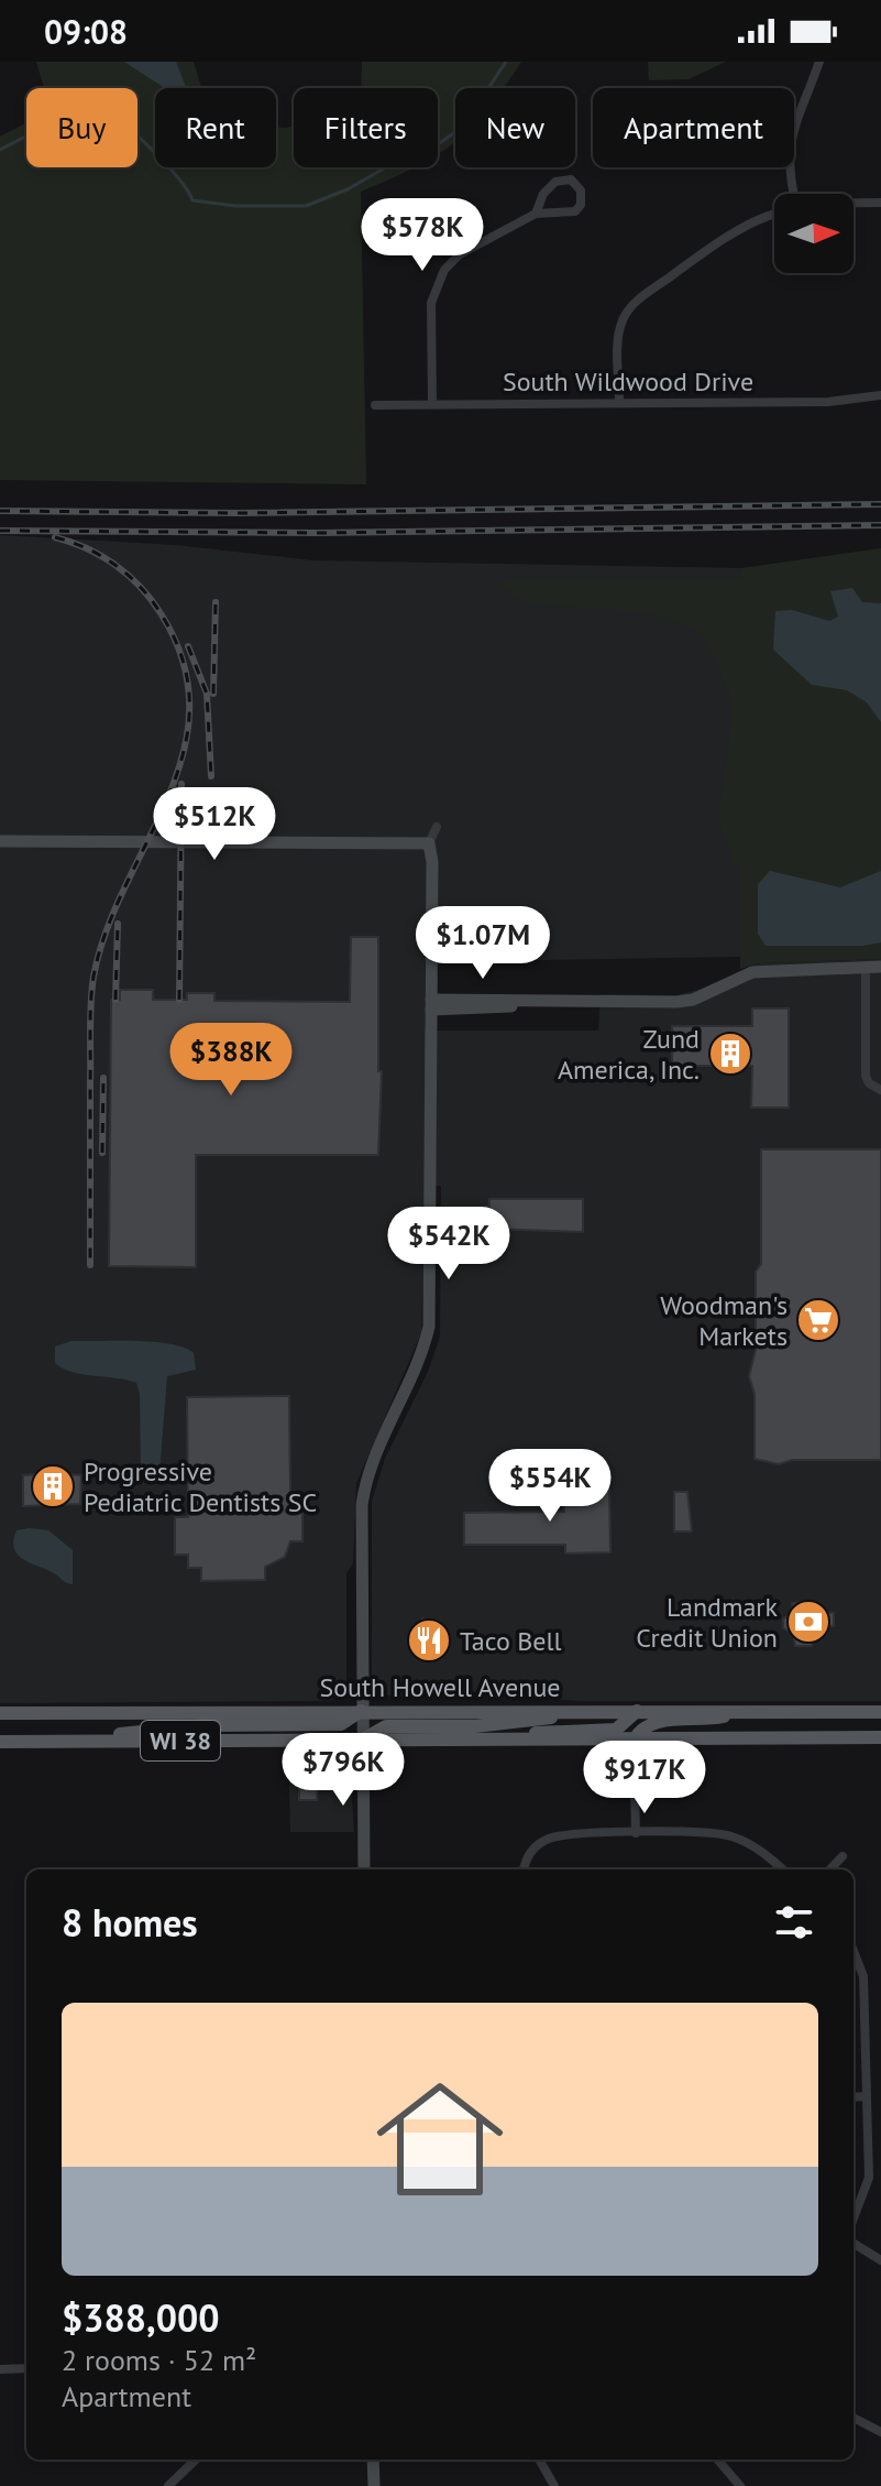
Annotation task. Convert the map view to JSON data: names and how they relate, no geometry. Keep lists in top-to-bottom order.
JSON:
{
  "streets": {
    "main road": ["South Howell Avenue", "WI 38"],
    "street": ["South Wildwood Drive"]
  },
  "places": {
    "building": ["Zund America, Inc.", "Progressive Pediatric Dentists SC"],
    "supermarket": ["Woodman's Markets"],
    "bank": ["Landmark Credit Union"],
    "restaurant": ["Taco Bell"]
  },
  "north": "right",
  "page": {
    "status": "09:08",
    "chip": [
      "Buy",
      "Rent",
      "Filters",
      "New",
      "Apartment"
    ],
    "price": [
      "$578K",
      "$512K",
      "$1.07M",
      "$388K",
      "$542K",
      "$554K",
      "$796K",
      "$917K"
    ],
    "heading": "8 homes",
    "list": [
      {
        "name": "$388,000",
        "note": "2 rooms · 52 m² · Apartment"
      }
    ]
  }
}
